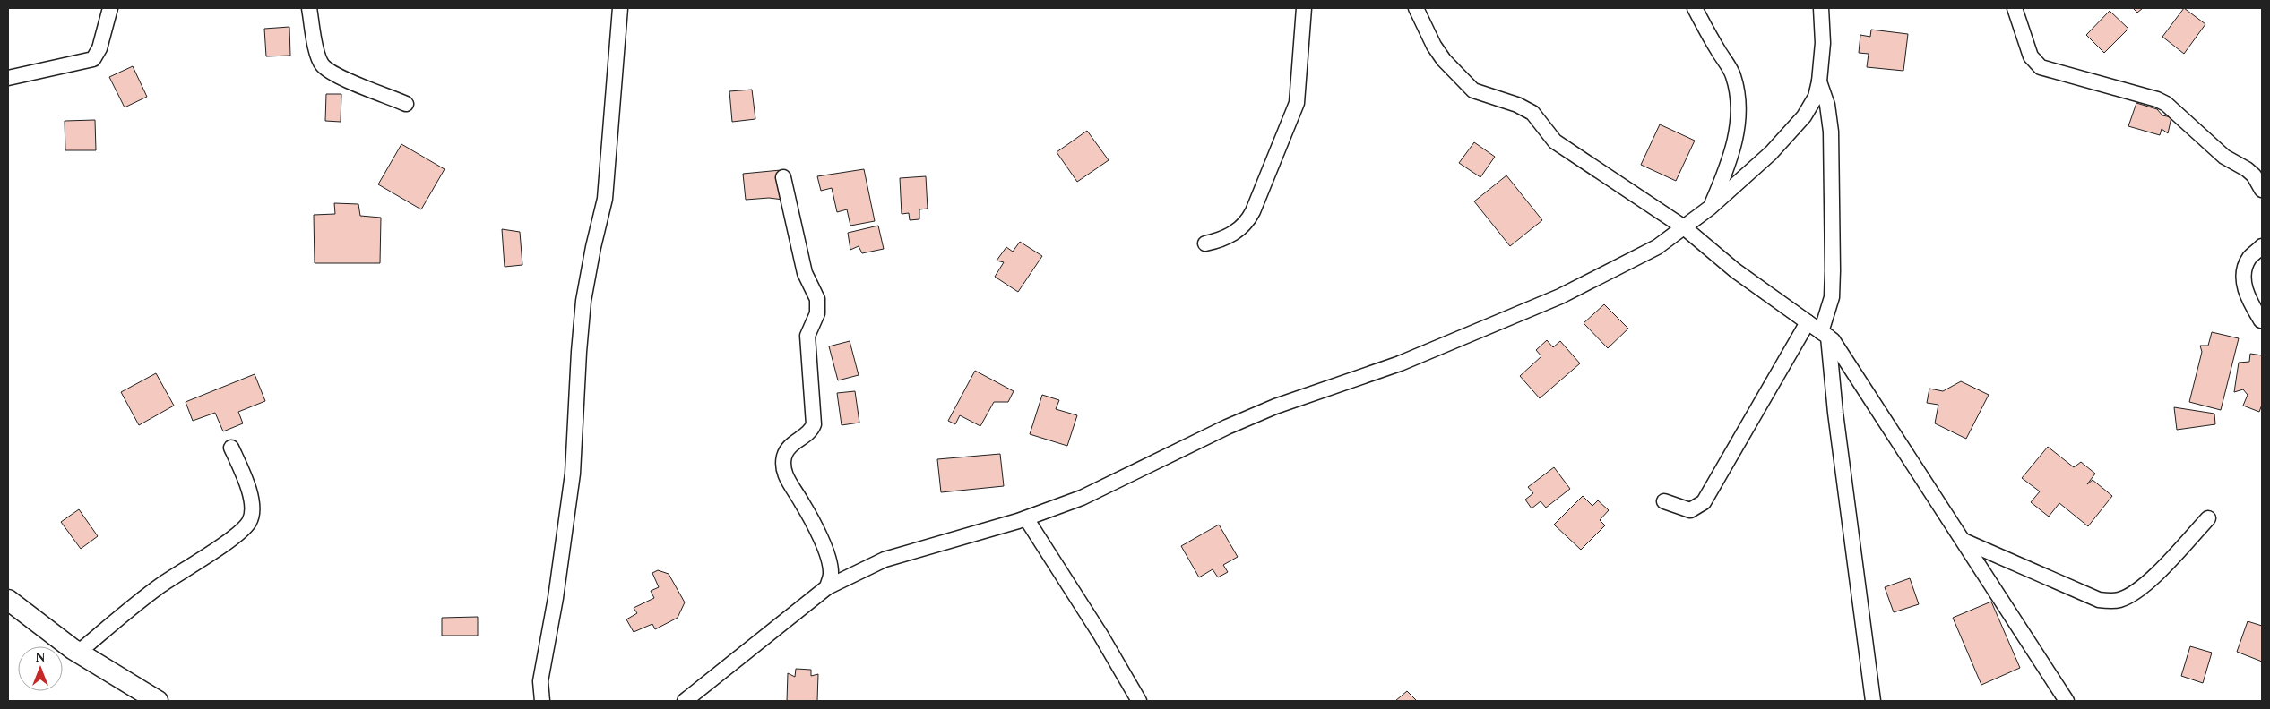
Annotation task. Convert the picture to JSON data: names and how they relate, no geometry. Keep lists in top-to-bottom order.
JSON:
{
  "north": "top"
}
